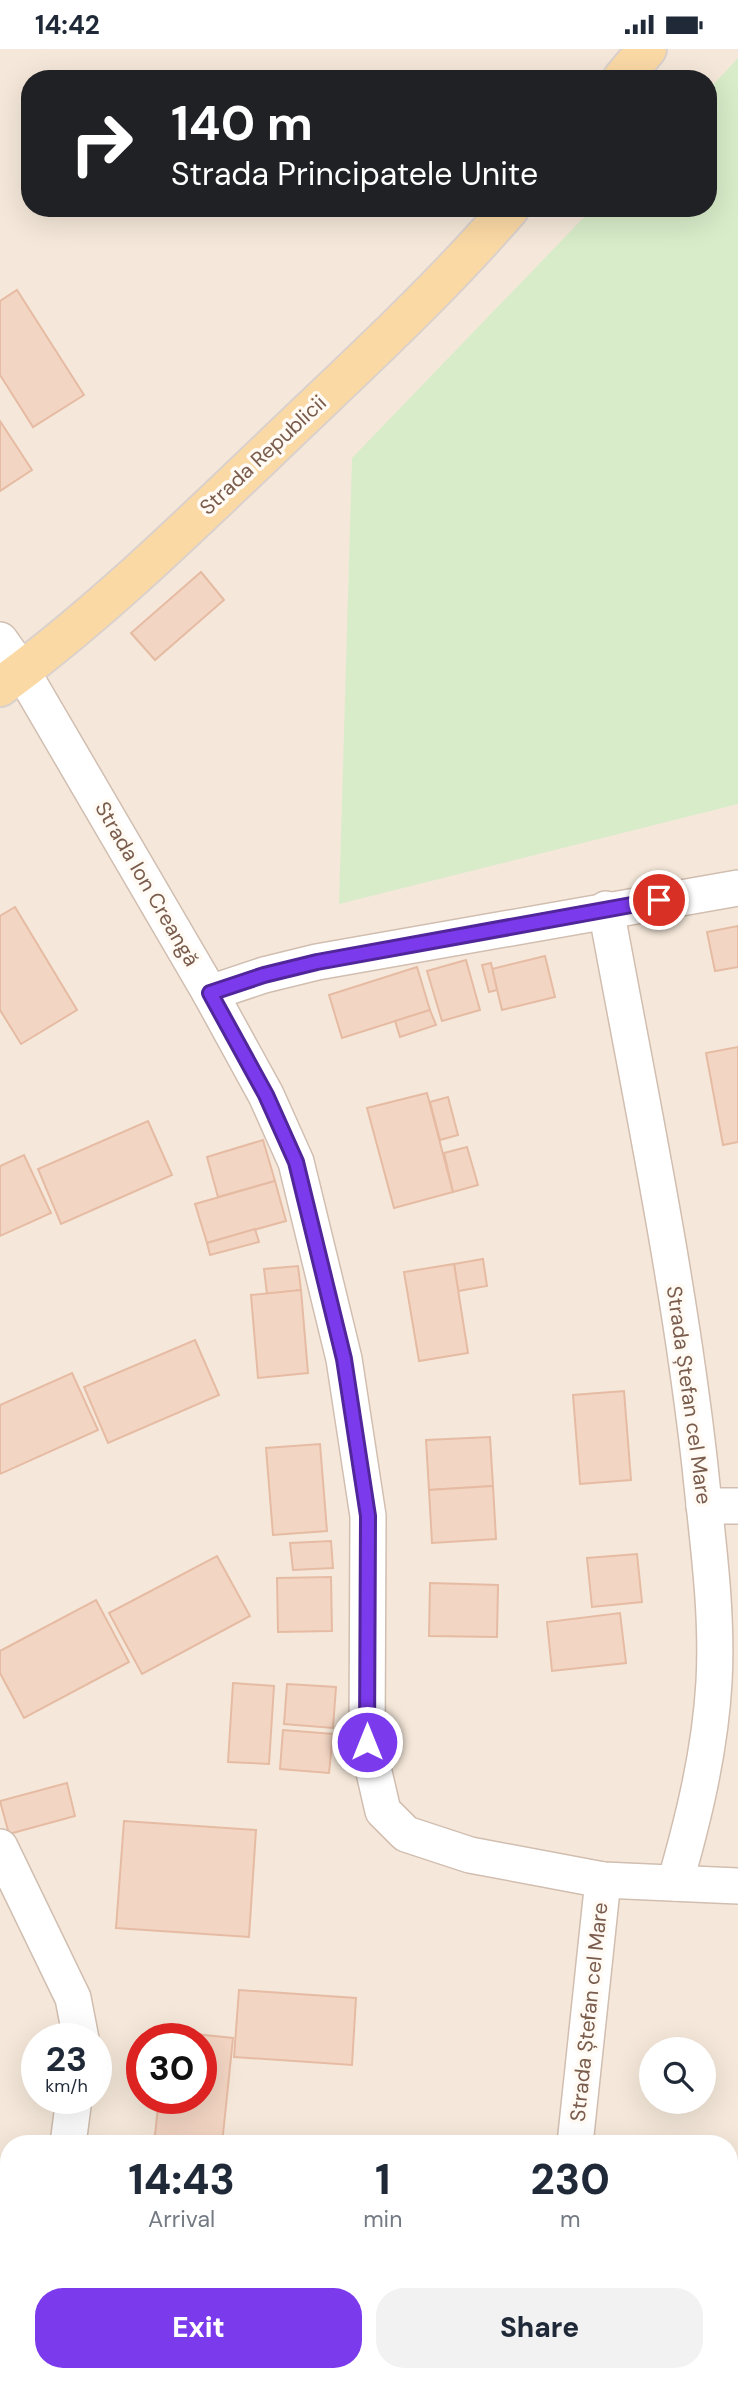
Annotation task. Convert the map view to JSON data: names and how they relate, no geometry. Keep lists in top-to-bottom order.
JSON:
{
  "streets": {
    "main road": ["Strada Republicii"],
    "street": ["Strada Ion Creangă", "Strada Ștefan cel Mare"]
  },
  "crossings": [
    ["Strada Republicii", "Strada Ion Creangă"],
    ["Strada Ion Creangă", "Strada Ștefan cel Mare"]
  ],
  "page": {
    "status": "14:42",
    "turn": ["140 m", "Strada Principatele Unite"],
    "speed": "23 km/h",
    "limit": "30",
    "eta": [
      "14:43",
      "Arrival",
      "1",
      "min",
      "230",
      "m"
    ],
    "buttons": ["Exit", "Share"]
  }
}
